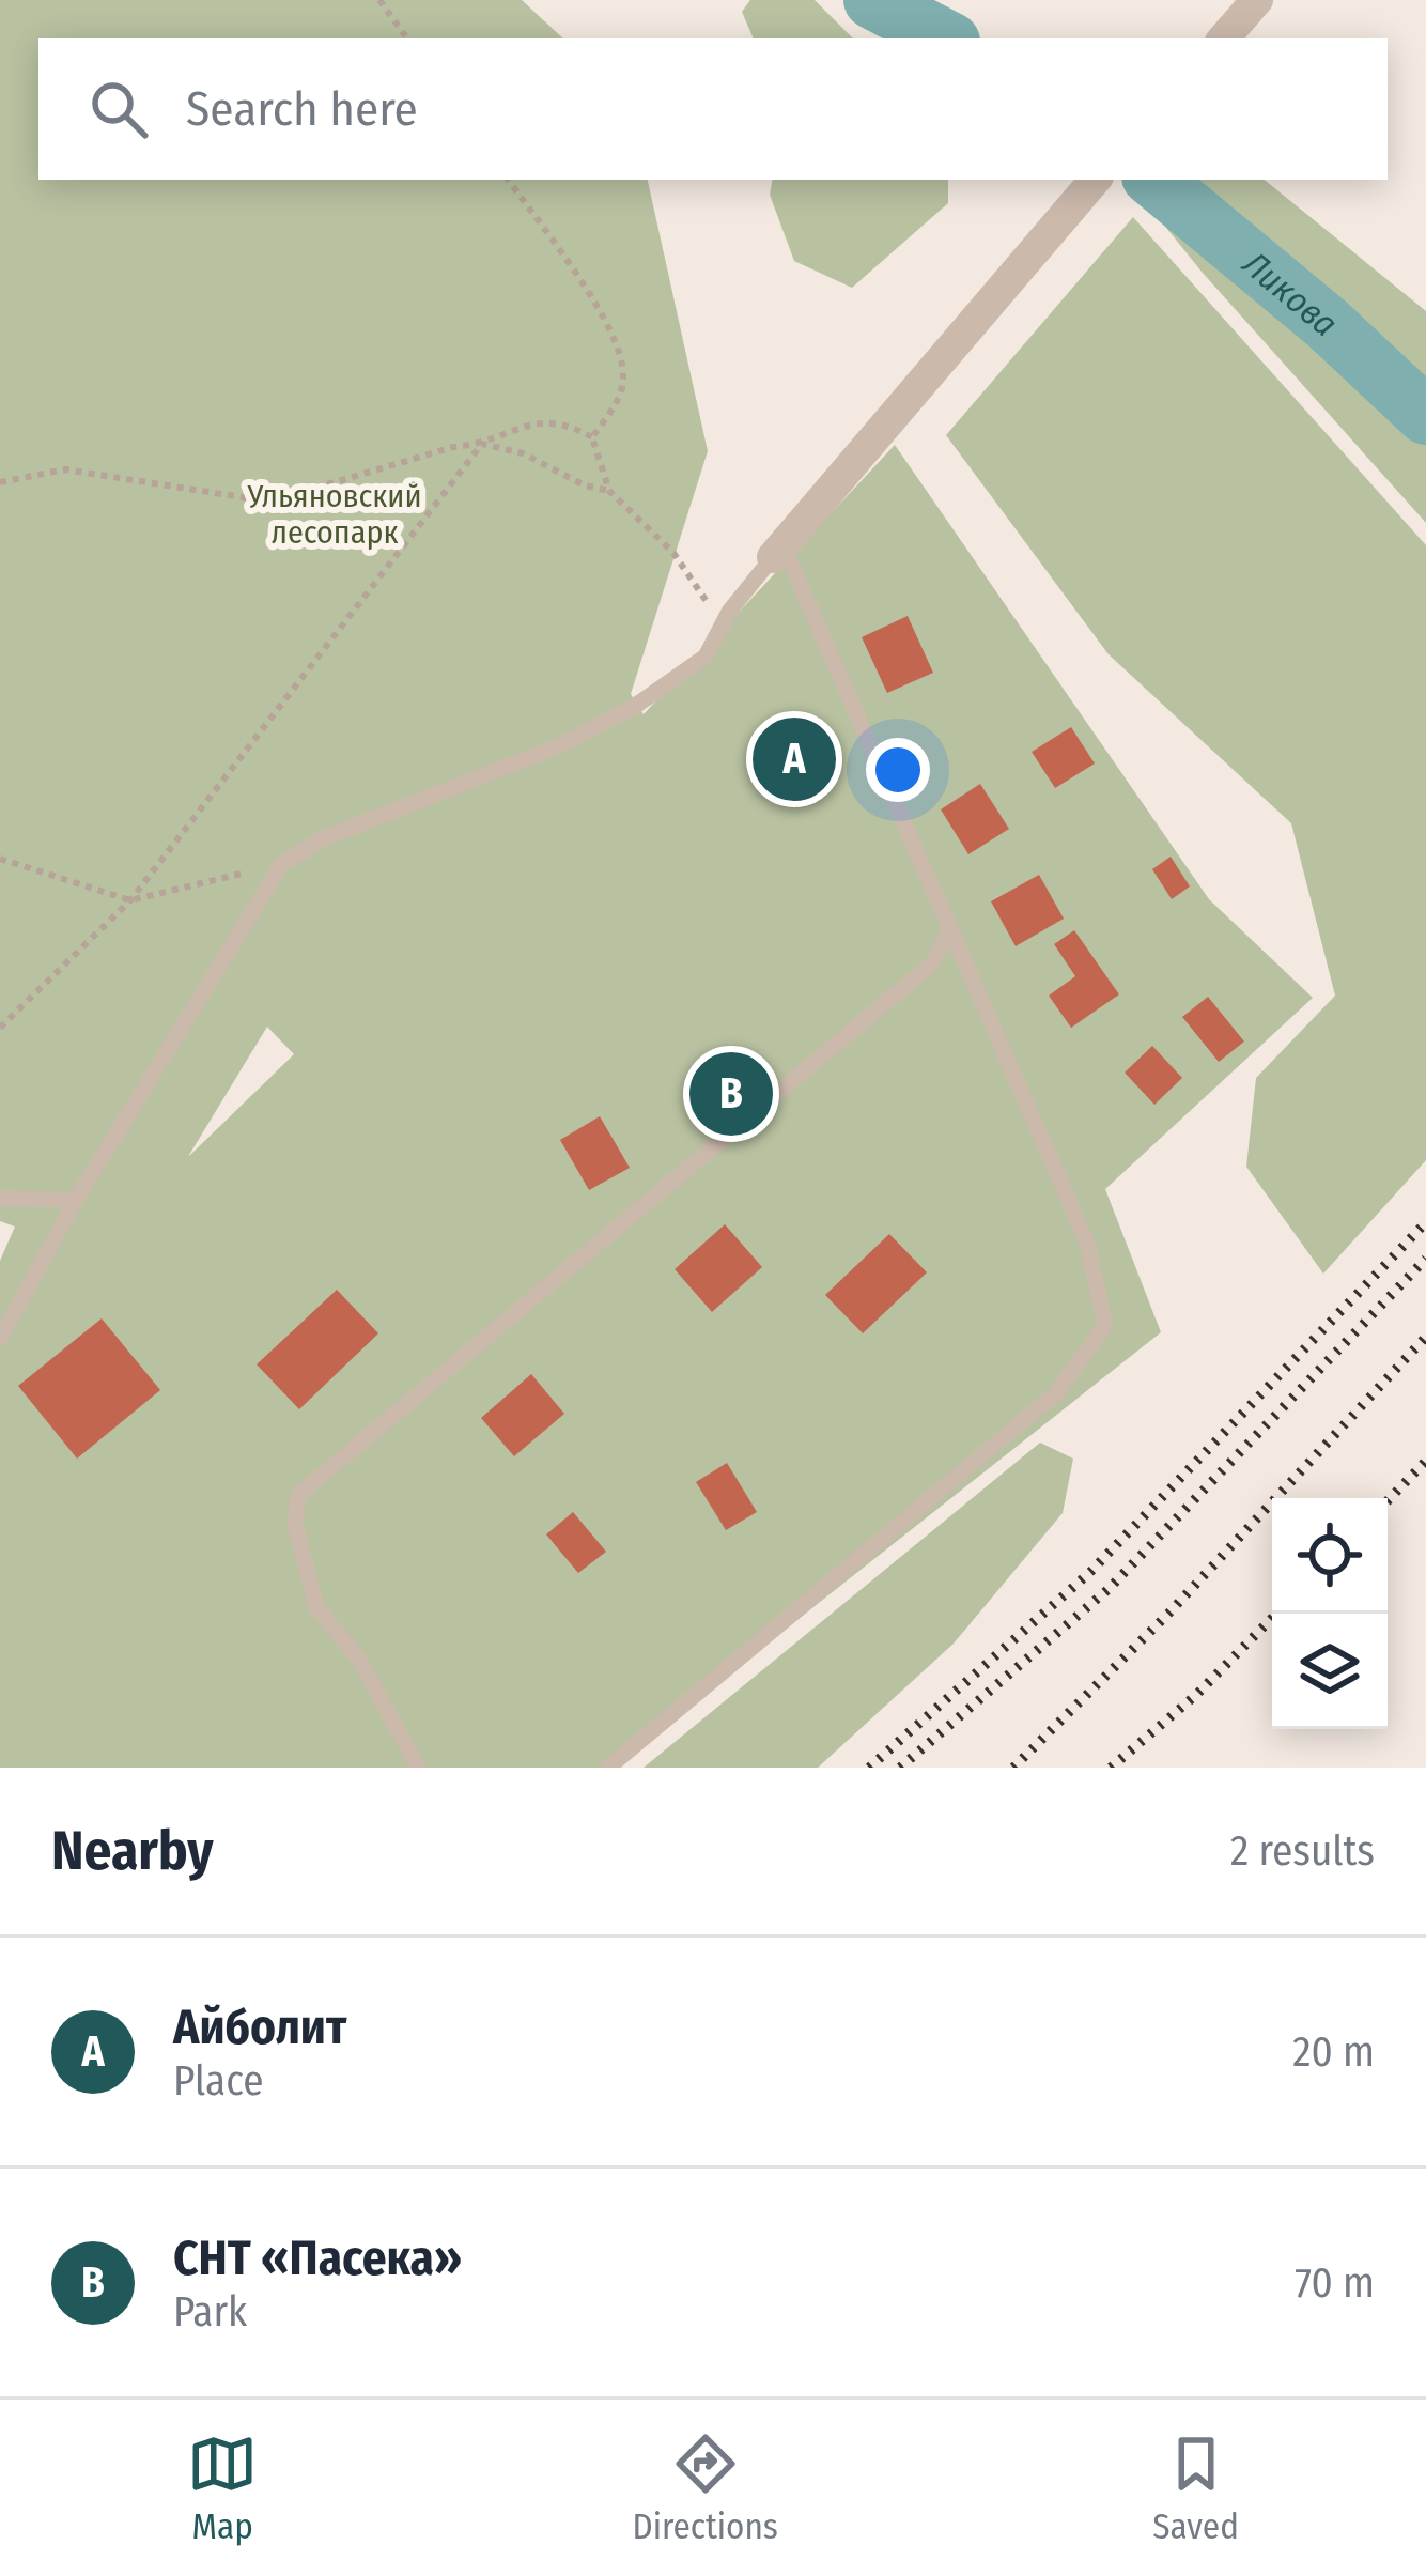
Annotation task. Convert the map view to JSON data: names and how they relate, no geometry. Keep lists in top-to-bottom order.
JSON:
{
  "water": ["Ликова"],
  "parks": ["Ульяновский лесопарк"],
  "page": {
    "search": "Search here",
    "pins": ["A", "B"],
    "heading": ["Nearby", "2 results"],
    "list": [
      {
        "mark": "A",
        "name": "Айболит",
        "note": "Place",
        "value": "20 m"
      },
      {
        "mark": "B",
        "name": "СНТ «Пасека»",
        "note": "Park",
        "value": "70 m"
      }
    ],
    "nav": ["Map", "Directions", "Saved"]
  }
}
